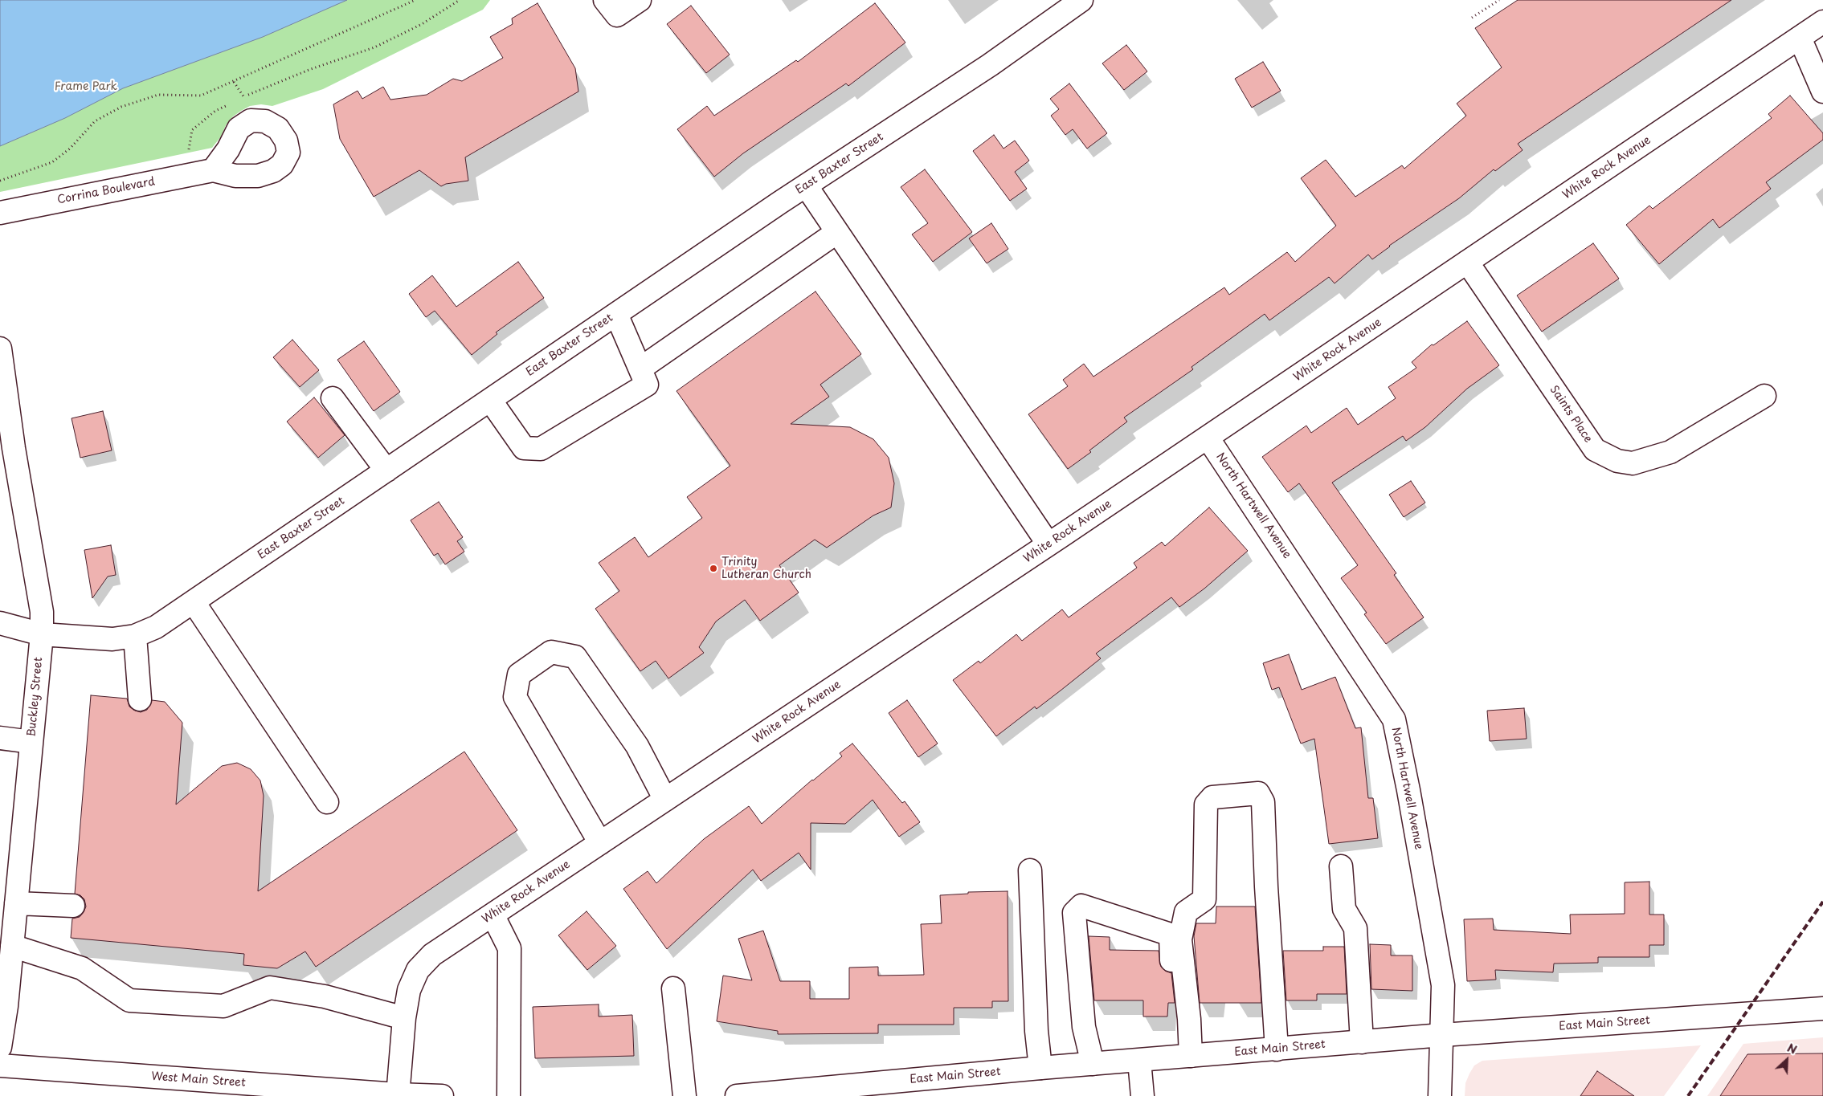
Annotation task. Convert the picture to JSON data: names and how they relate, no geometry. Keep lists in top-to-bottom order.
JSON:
{
  "streets": {
    "street": [
      "East Baxter Street",
      "White Rock Avenue",
      "Corrina Boulevard",
      "Saints Place",
      "North Hartwell Avenue",
      "Buckley Street",
      "East Main Street",
      "West Main Street"
    ]
  },
  "crossings": [
    ["East Baxter Street", "Buckley Street"],
    ["White Rock Avenue", "Saints Place"],
    ["White Rock Avenue", "North Hartwell Avenue"],
    ["White Rock Avenue", "West Main Street"],
    ["North Hartwell Avenue", "East Main Street"]
  ],
  "parks": ["Frame Park"],
  "places": ["Trinity Lutheran Church"],
  "north": "top right"
}
